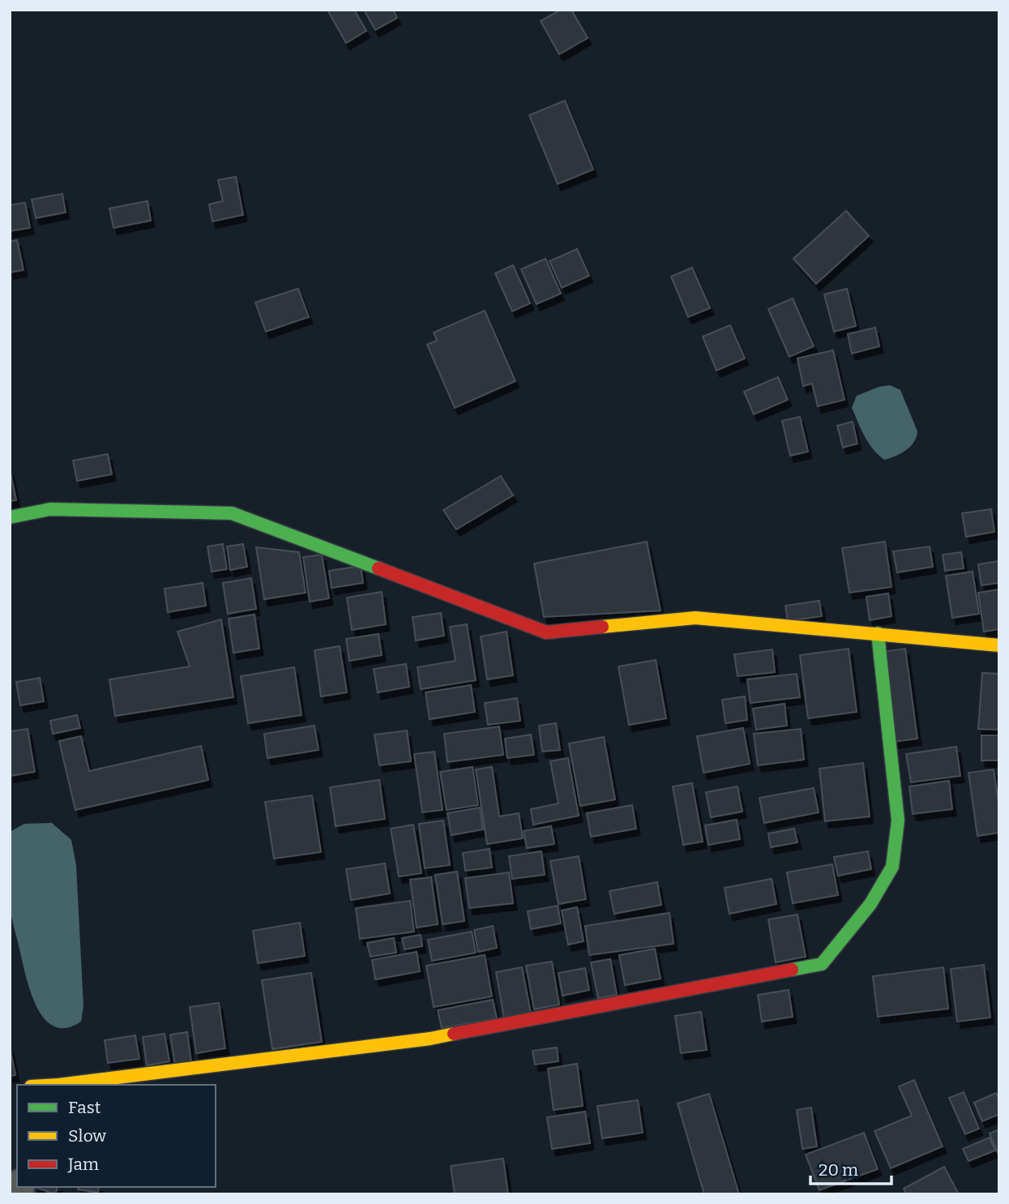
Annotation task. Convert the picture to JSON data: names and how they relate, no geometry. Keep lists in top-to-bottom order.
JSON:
{
  "legend": ["Fast", "Slow", "Jam"],
  "scale_bar": "20 m"
}
